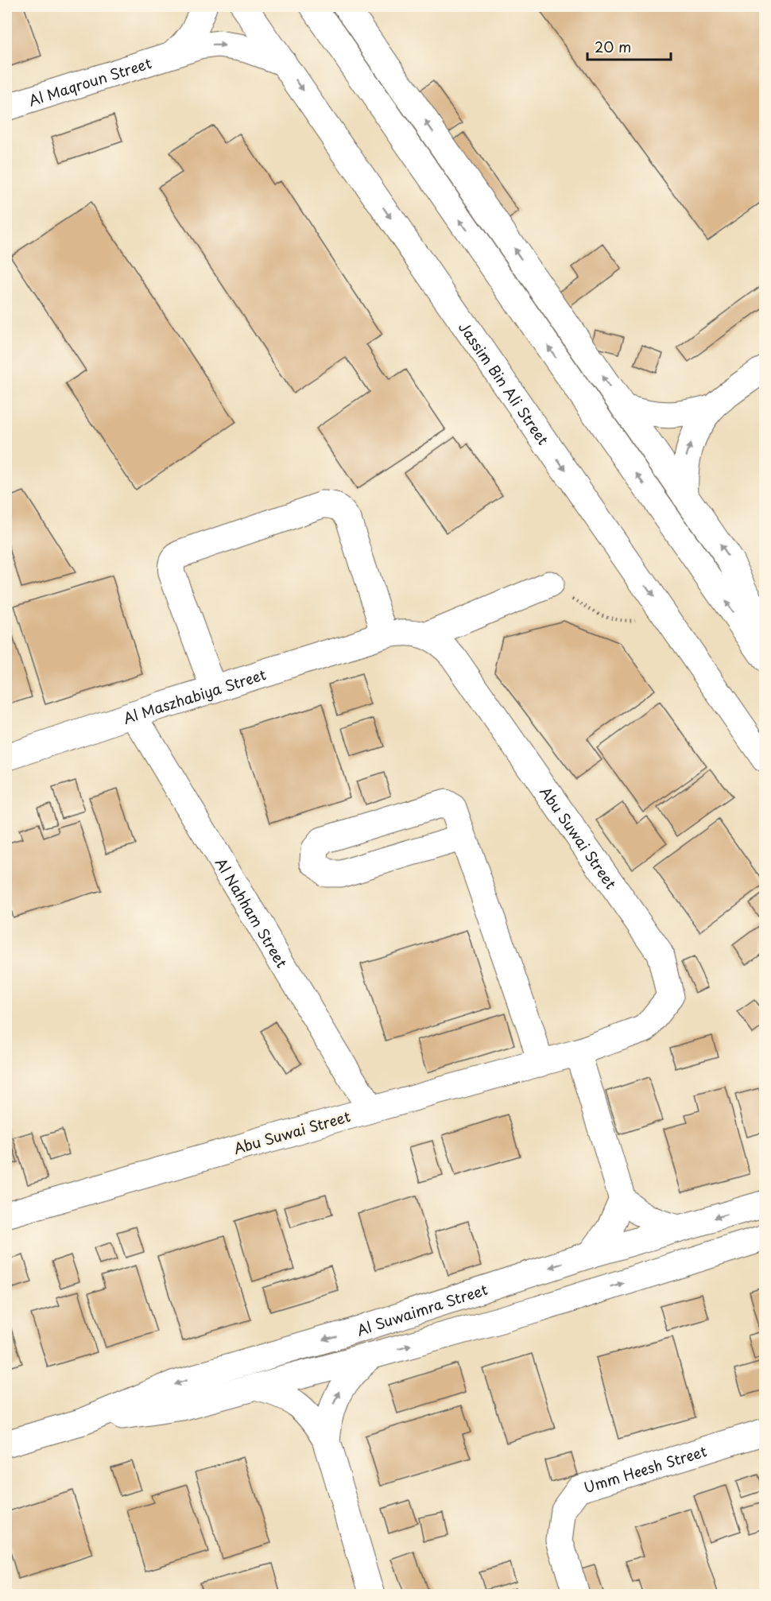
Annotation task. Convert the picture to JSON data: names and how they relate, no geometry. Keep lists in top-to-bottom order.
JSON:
{
  "streets": {
    "street": [
      "Al Maqroun Street",
      "Jassim Bin Ali Street",
      "Al Maszhabiya Street",
      "Abu Suwai Street",
      "Al Nahham Street",
      "Al Suwaimra Street",
      "Umm Heesh Street"
    ]
  },
  "crossings": [
    ["Al Maqroun Street", "Jassim Bin Ali Street"],
    ["Al Maszhabiya Street", "Abu Suwai Street"],
    ["Al Maszhabiya Street", "Al Nahham Street"],
    ["Abu Suwai Street", "Al Nahham Street"]
  ],
  "scale_bar": "20 m"
}
